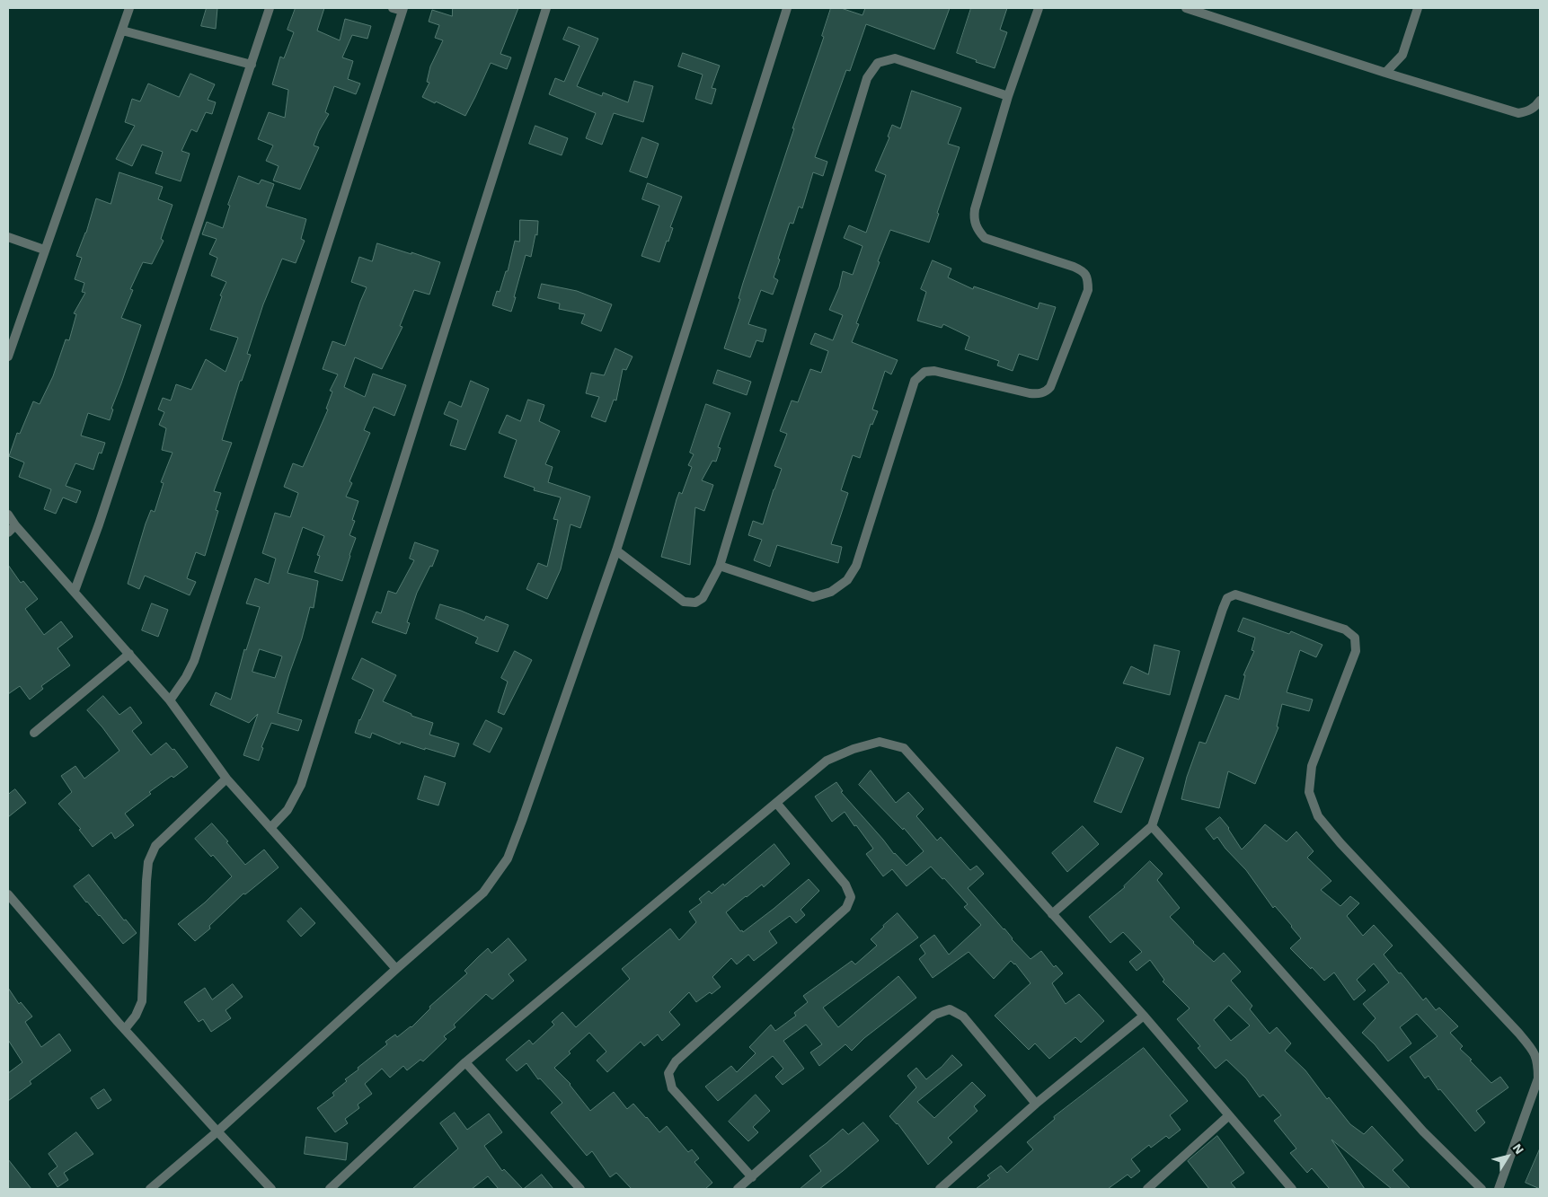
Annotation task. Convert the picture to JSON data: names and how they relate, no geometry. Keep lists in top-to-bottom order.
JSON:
{
  "north": "top right"
}
